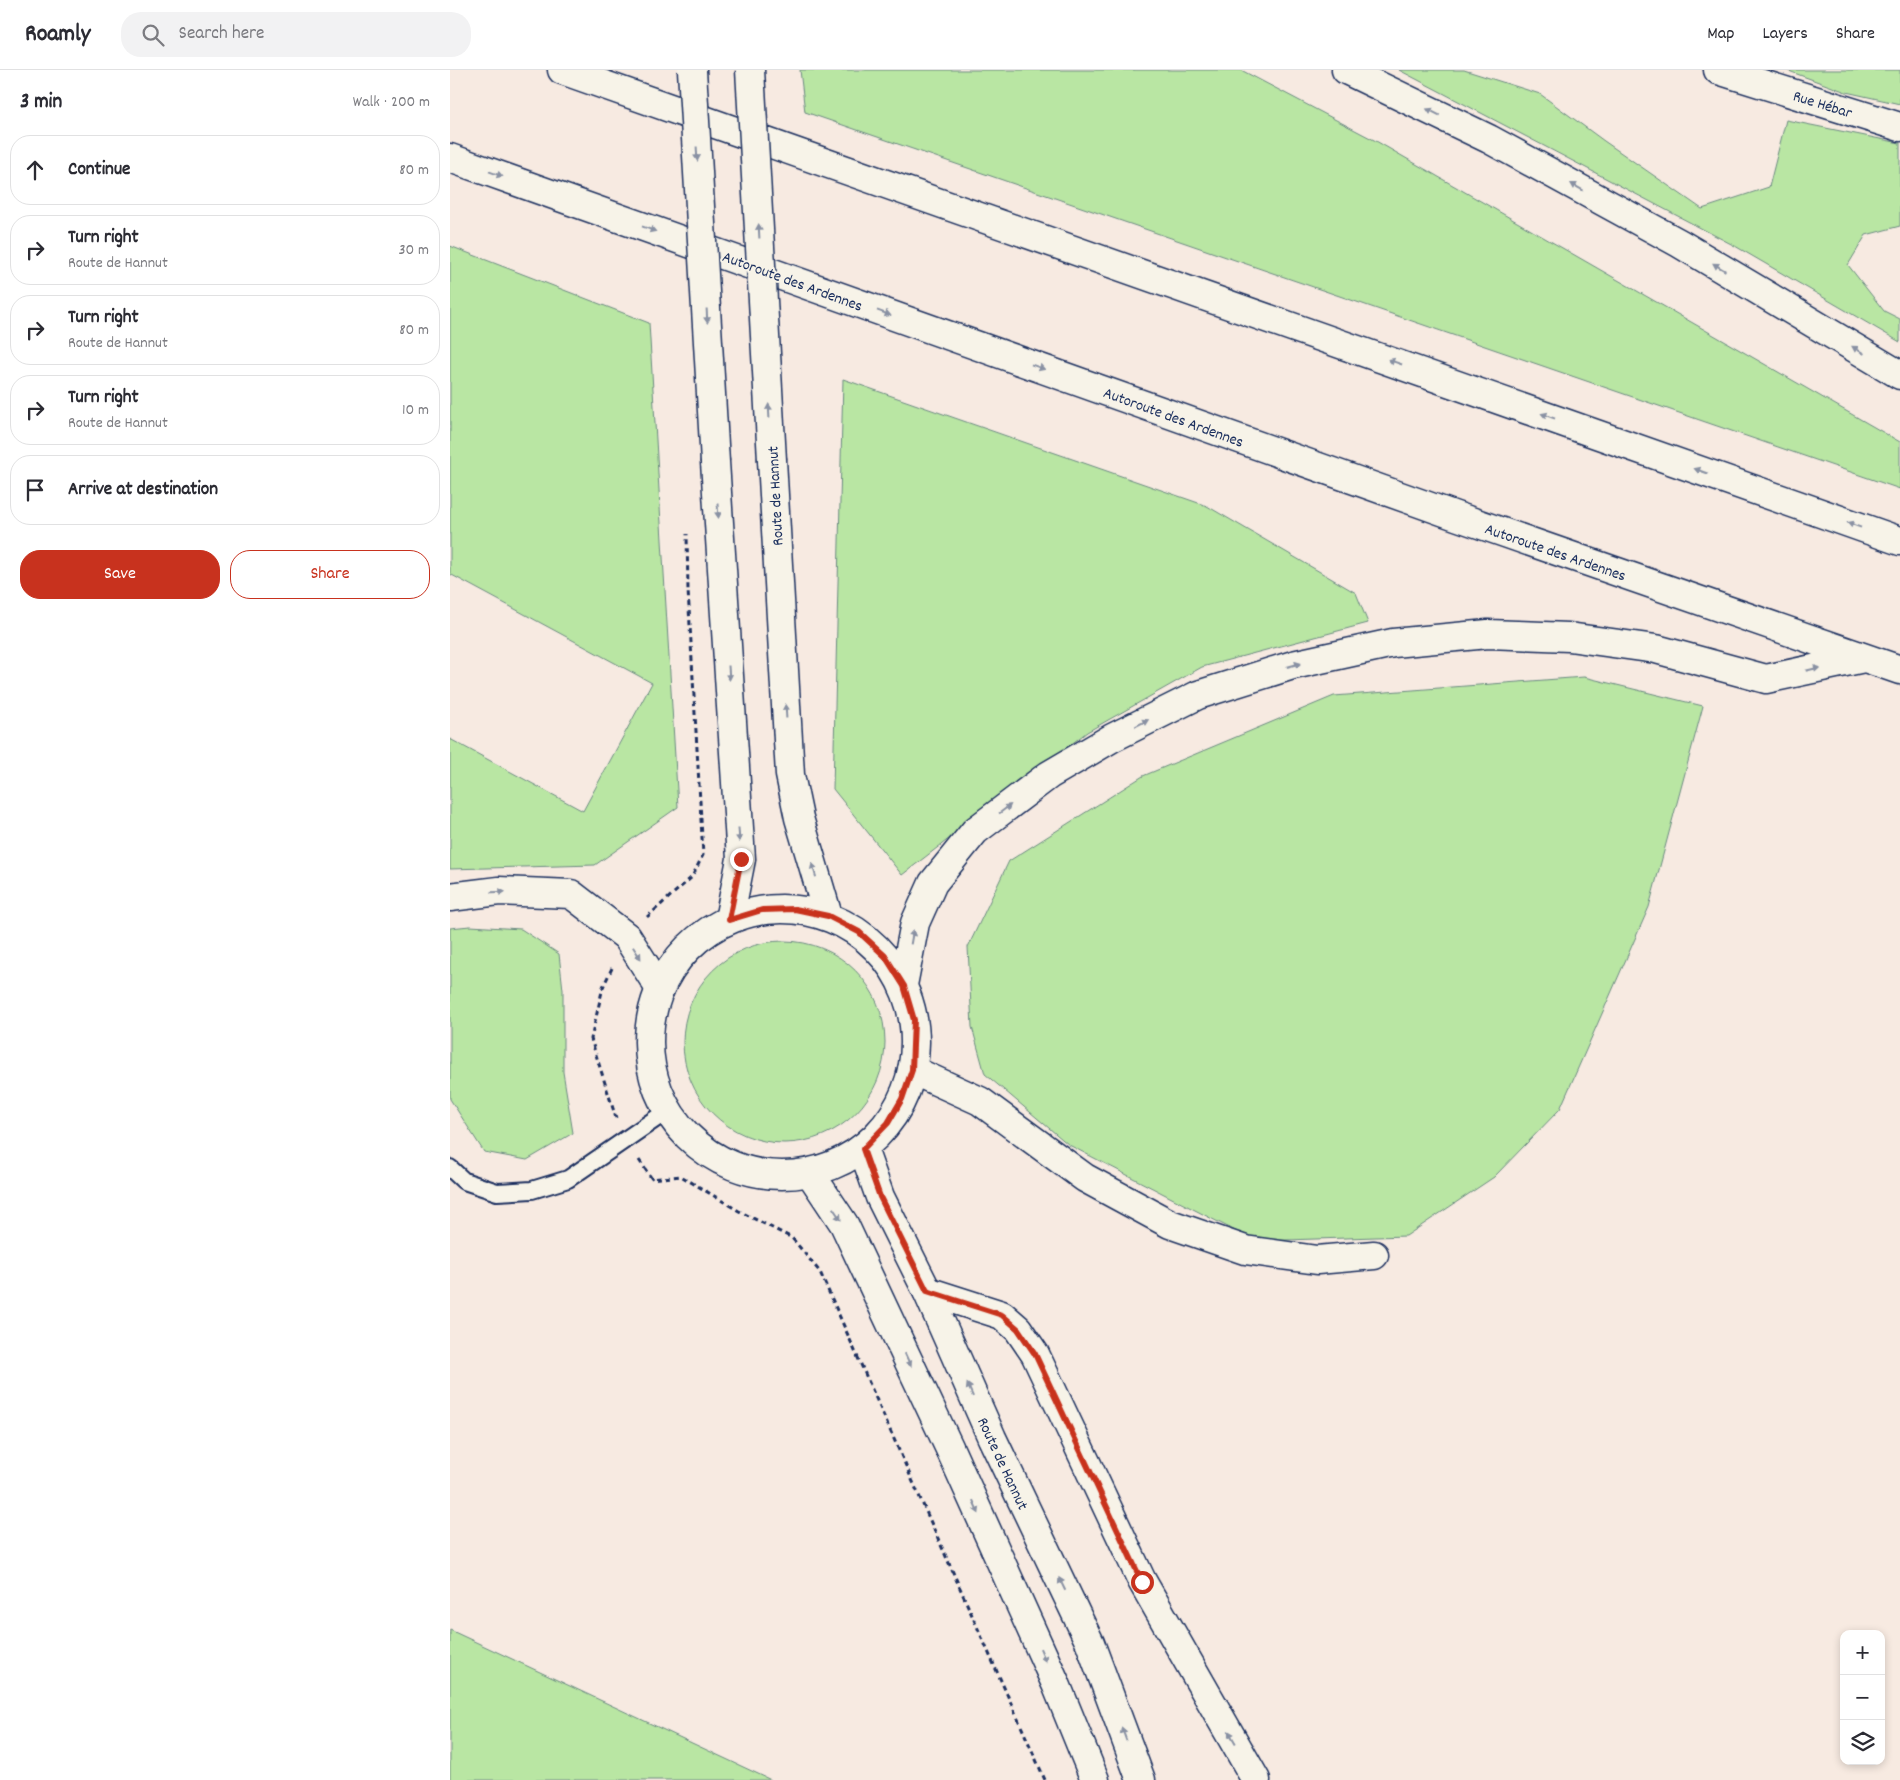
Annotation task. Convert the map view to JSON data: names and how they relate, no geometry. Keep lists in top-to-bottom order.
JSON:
{
  "streets": {
    "main road": ["Rue Hébar", "Autoroute des Ardennes", "Route de Hannut"]
  },
  "page": {
    "header": "Roamly",
    "search": "Search here",
    "nav": ["Map", "Layers", "Share"],
    "heading": ["3 min", "Walk · 200 m"],
    "list": [
      ["Continue", "80 m"],
      ["Turn right", "Route de Hannut", "30 m"],
      ["Turn right", "Route de Hannut", "80 m"],
      ["Turn right", "Route de Hannut", "10 m"],
      "Arrive at destination"
    ],
    "buttons": ["Save", "Share"],
    "map_buttons": ["+", "−"]
  }
}
